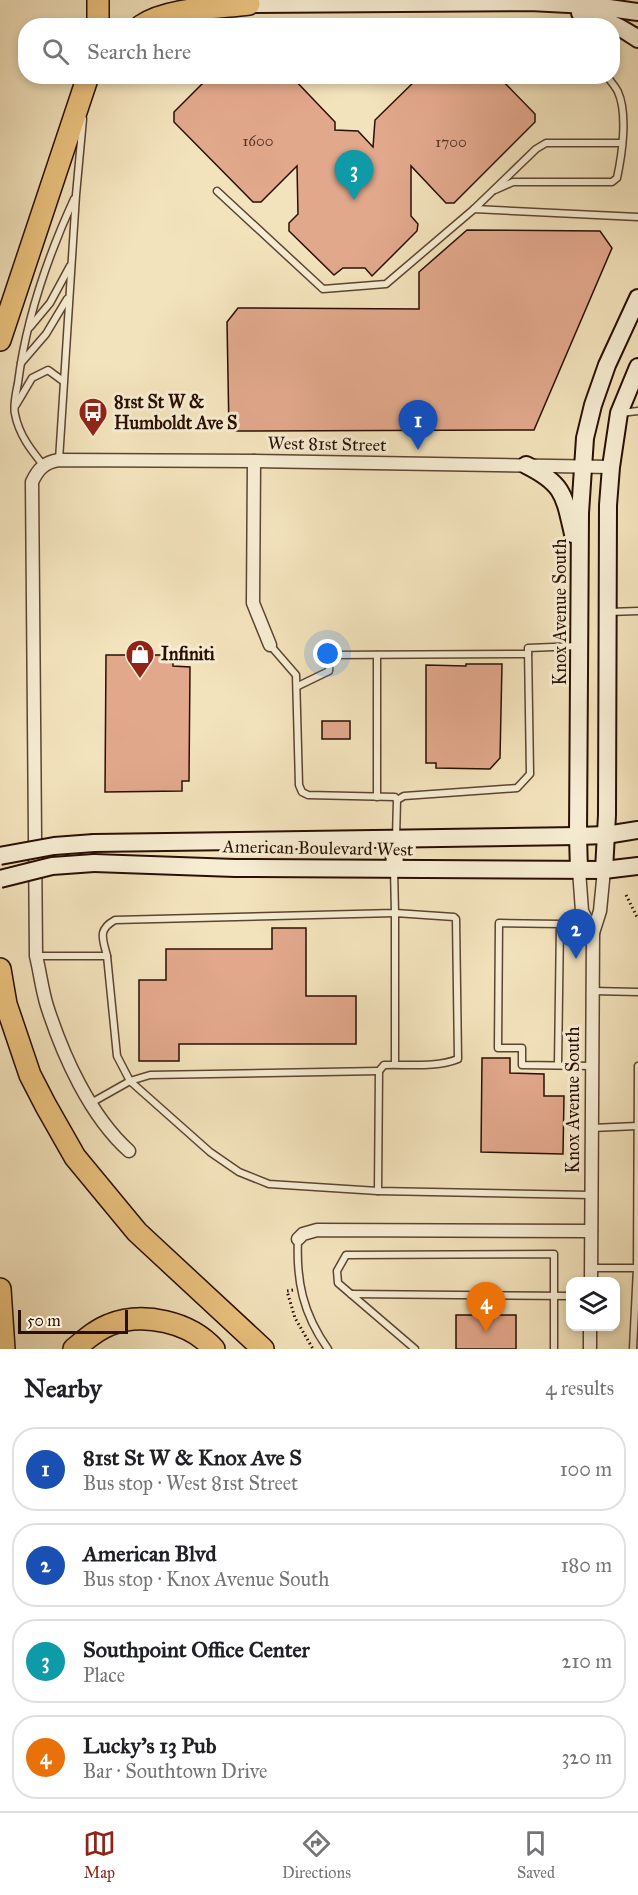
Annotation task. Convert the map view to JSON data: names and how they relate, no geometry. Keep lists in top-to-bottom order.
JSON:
{
  "streets": {
    "street": ["West 81st Street", "Knox Avenue South", "American Boulevard West"]
  },
  "crossings": [
    ["West 81st Street", "Knox Avenue South"],
    ["Knox Avenue South", "American Boulevard West"]
  ],
  "places": {
    "bus stop": ["81st St W & Humboldt Ave S"],
    "shop": ["Infiniti"]
  },
  "house_numbers": ["1600", "1700"],
  "scale_bar": "50 m",
  "page": {
    "search": "Search here",
    "pins": [
      "3",
      "1",
      "2",
      "4"
    ],
    "scale": "50 m",
    "heading": ["Nearby", "4 results"],
    "list": [
      {
        "mark": "1",
        "name": "81st St W & Knox Ave S",
        "note": "Bus stop · West 81st Street",
        "value": "100 m"
      },
      {
        "mark": "2",
        "name": "American Blvd",
        "note": "Bus stop · Knox Avenue South",
        "value": "180 m"
      },
      {
        "mark": "3",
        "name": "Southpoint Office Center",
        "note": "Place",
        "value": "210 m"
      },
      {
        "mark": "4",
        "name": "Lucky's 13 Pub",
        "note": "Bar · Southtown Drive",
        "value": "320 m"
      }
    ],
    "nav": ["Map", "Directions", "Saved"]
  }
}
